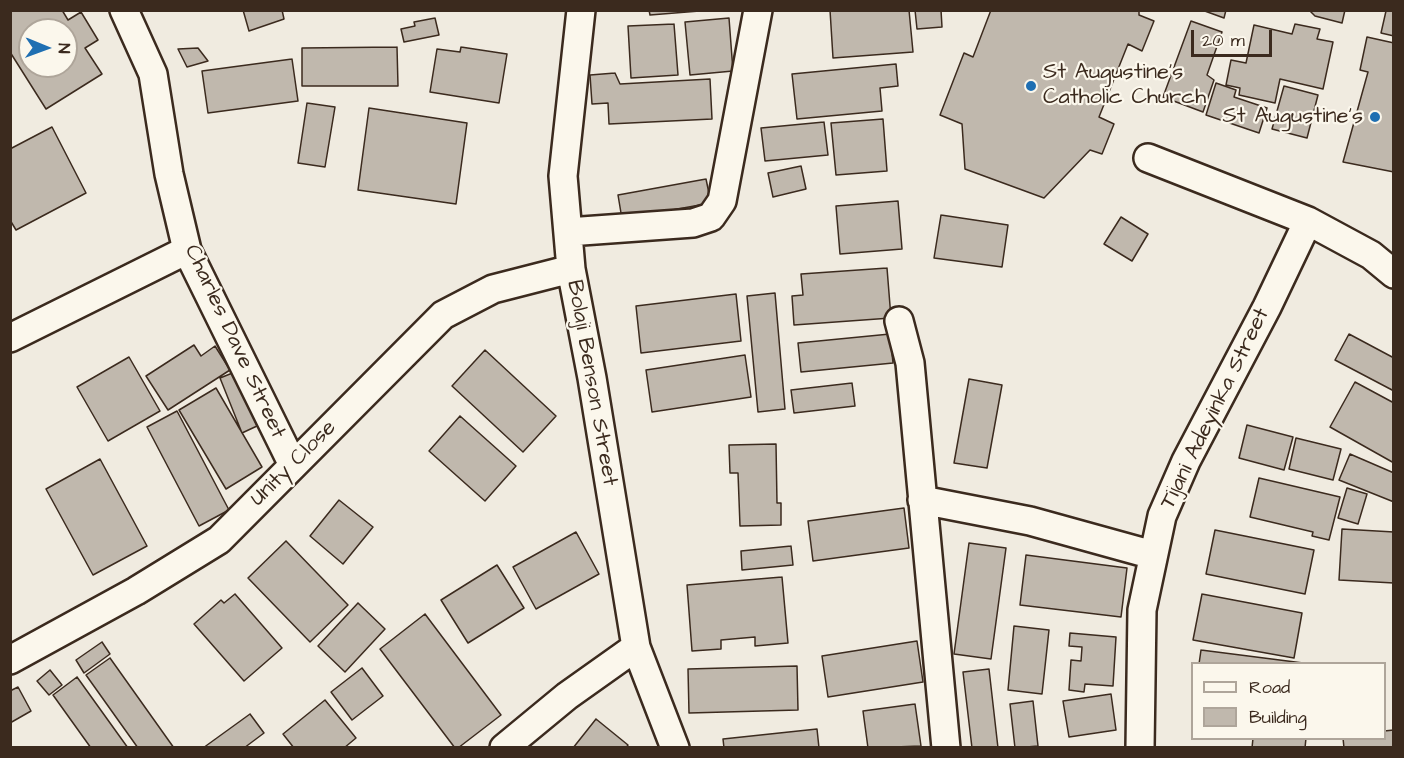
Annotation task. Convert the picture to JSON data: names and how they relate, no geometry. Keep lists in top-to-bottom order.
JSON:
{
  "streets": {
    "street": [
      "Charles Dave Street",
      "Bolaji Benson Street",
      "Tijani Adeyinka Street",
      "Unity Close"
    ]
  },
  "crossings": [
    ["Charles Dave Street", "Unity Close"],
    ["Bolaji Benson Street", "Unity Close"]
  ],
  "places": ["St Augustine's Catholic Church", "St Augustine's"],
  "legend": ["Road", "Building"],
  "scale_bar": "20 m",
  "north": "right"
}
